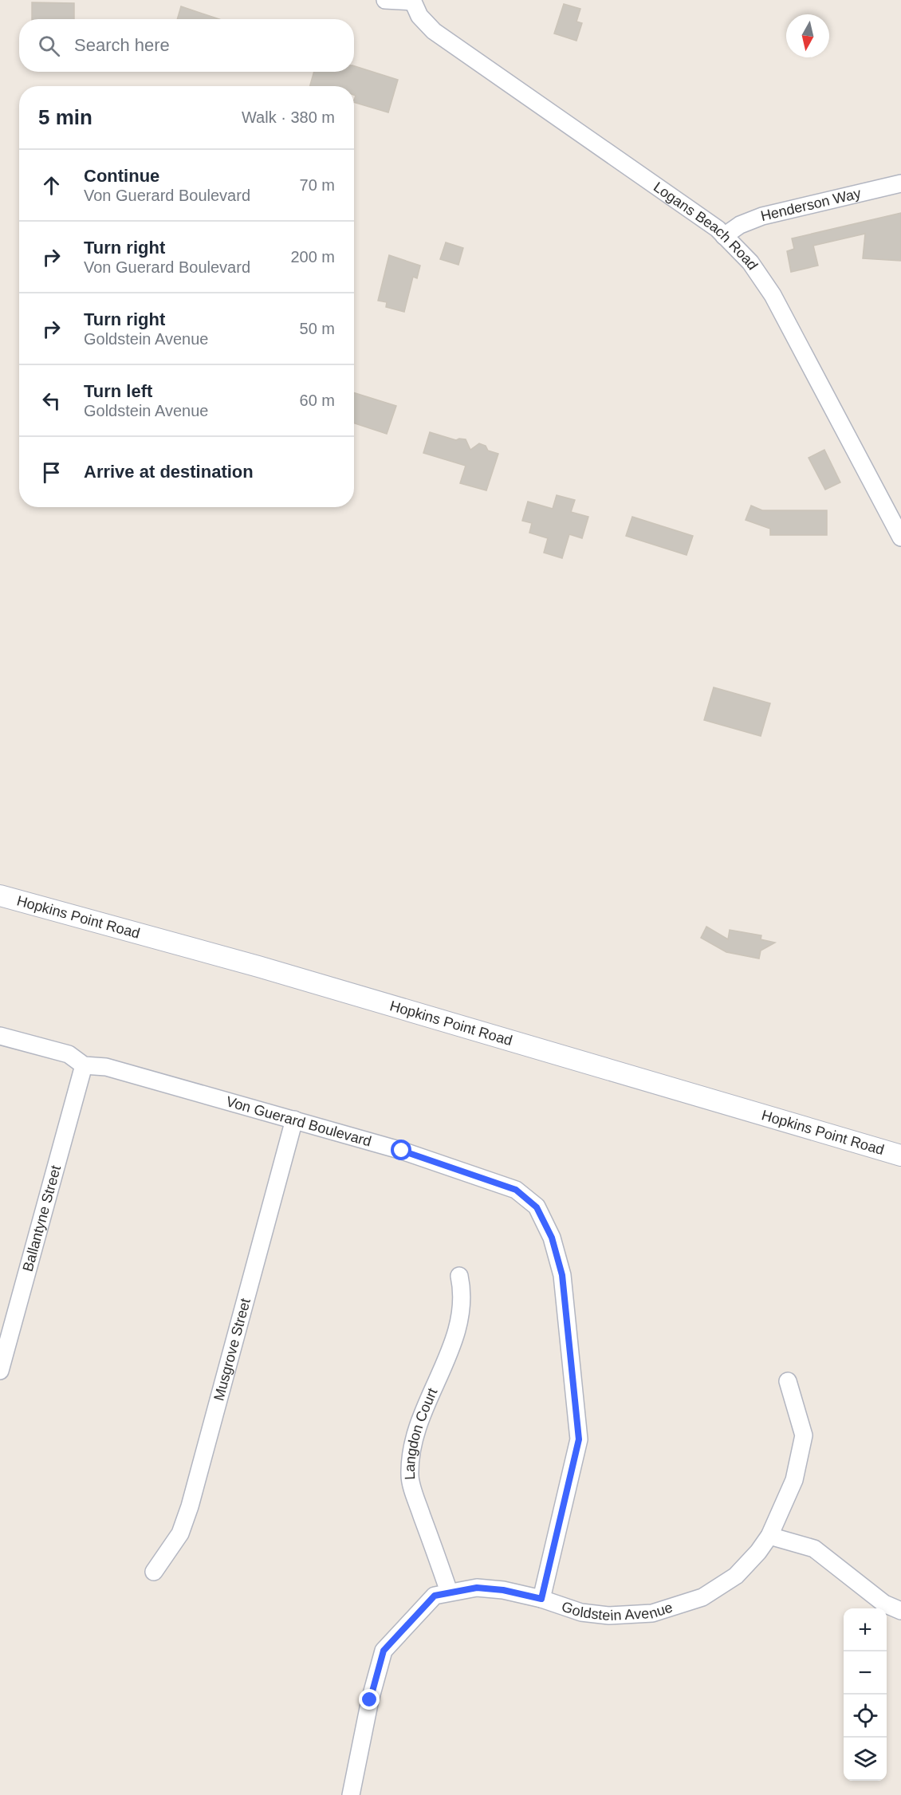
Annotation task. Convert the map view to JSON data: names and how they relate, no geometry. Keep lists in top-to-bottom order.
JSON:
{
  "streets": {
    "street": [
      "Henderson Way",
      "Logans Beach Road",
      "Hopkins Point Road",
      "Von Guerard Boulevard",
      "Ballantyne Street",
      "Musgrove Street",
      "Langdon Court",
      "Goldstein Avenue"
    ]
  },
  "crossings": [
    ["Henderson Way", "Logans Beach Road"],
    ["Von Guerard Boulevard", "Ballantyne Street"],
    ["Von Guerard Boulevard", "Musgrove Street"],
    ["Von Guerard Boulevard", "Goldstein Avenue"],
    ["Langdon Court", "Goldstein Avenue"]
  ],
  "north": "bottom",
  "page": {
    "search": "Search here",
    "heading": ["5 min", "Walk · 380 m"],
    "list": [
      ["Continue", "Von Guerard Boulevard", "70 m"],
      ["Turn right", "Von Guerard Boulevard", "200 m"],
      ["Turn right", "Goldstein Avenue", "50 m"],
      ["Turn left", "Goldstein Avenue", "60 m"],
      "Arrive at destination"
    ],
    "map_buttons": ["+", "−"]
  }
}
